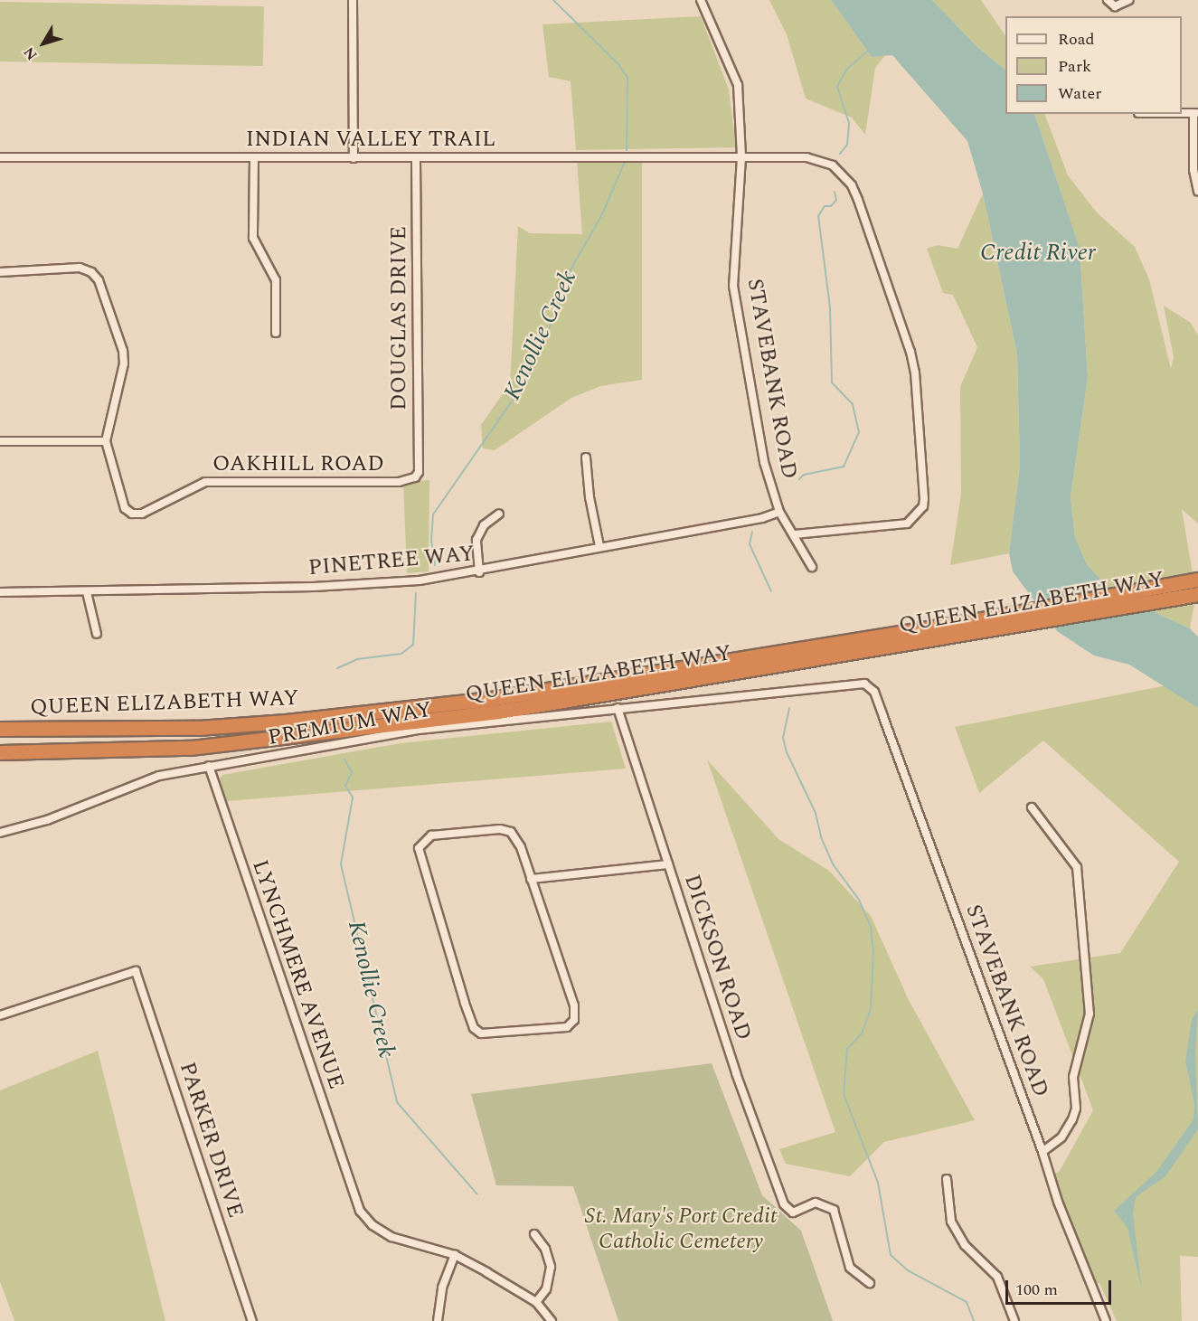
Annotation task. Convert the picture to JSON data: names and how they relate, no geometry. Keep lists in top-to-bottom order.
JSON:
{
  "streets": {
    "highway": ["QUEEN ELIZABETH WAY"],
    "street": [
      "INDIAN VALLEY TRAIL",
      "DOUGLAS DRIVE",
      "STAVEBANK ROAD",
      "OAKHILL ROAD",
      "PINETREE WAY",
      "PREMIUM WAY",
      "DICKSON ROAD",
      "LYNCHMERE AVENUE",
      "PARKER DRIVE"
    ]
  },
  "crossings": [
    ["INDIAN VALLEY TRAIL", "DOUGLAS DRIVE"],
    ["INDIAN VALLEY TRAIL", "STAVEBANK ROAD"],
    ["DOUGLAS DRIVE", "OAKHILL ROAD"],
    ["STAVEBANK ROAD", "PINETREE WAY"],
    ["STAVEBANK ROAD", "PREMIUM WAY"],
    ["PREMIUM WAY", "DICKSON ROAD"],
    ["PREMIUM WAY", "LYNCHMERE AVENUE"]
  ],
  "water": ["Credit River", "Kenollie Creek"],
  "parks": ["St. Mary's Port Credit Catholic Cemetery"],
  "legend": ["Road", "Park", "Water"],
  "scale_bar": "100 m",
  "north": "bottom left"
}
